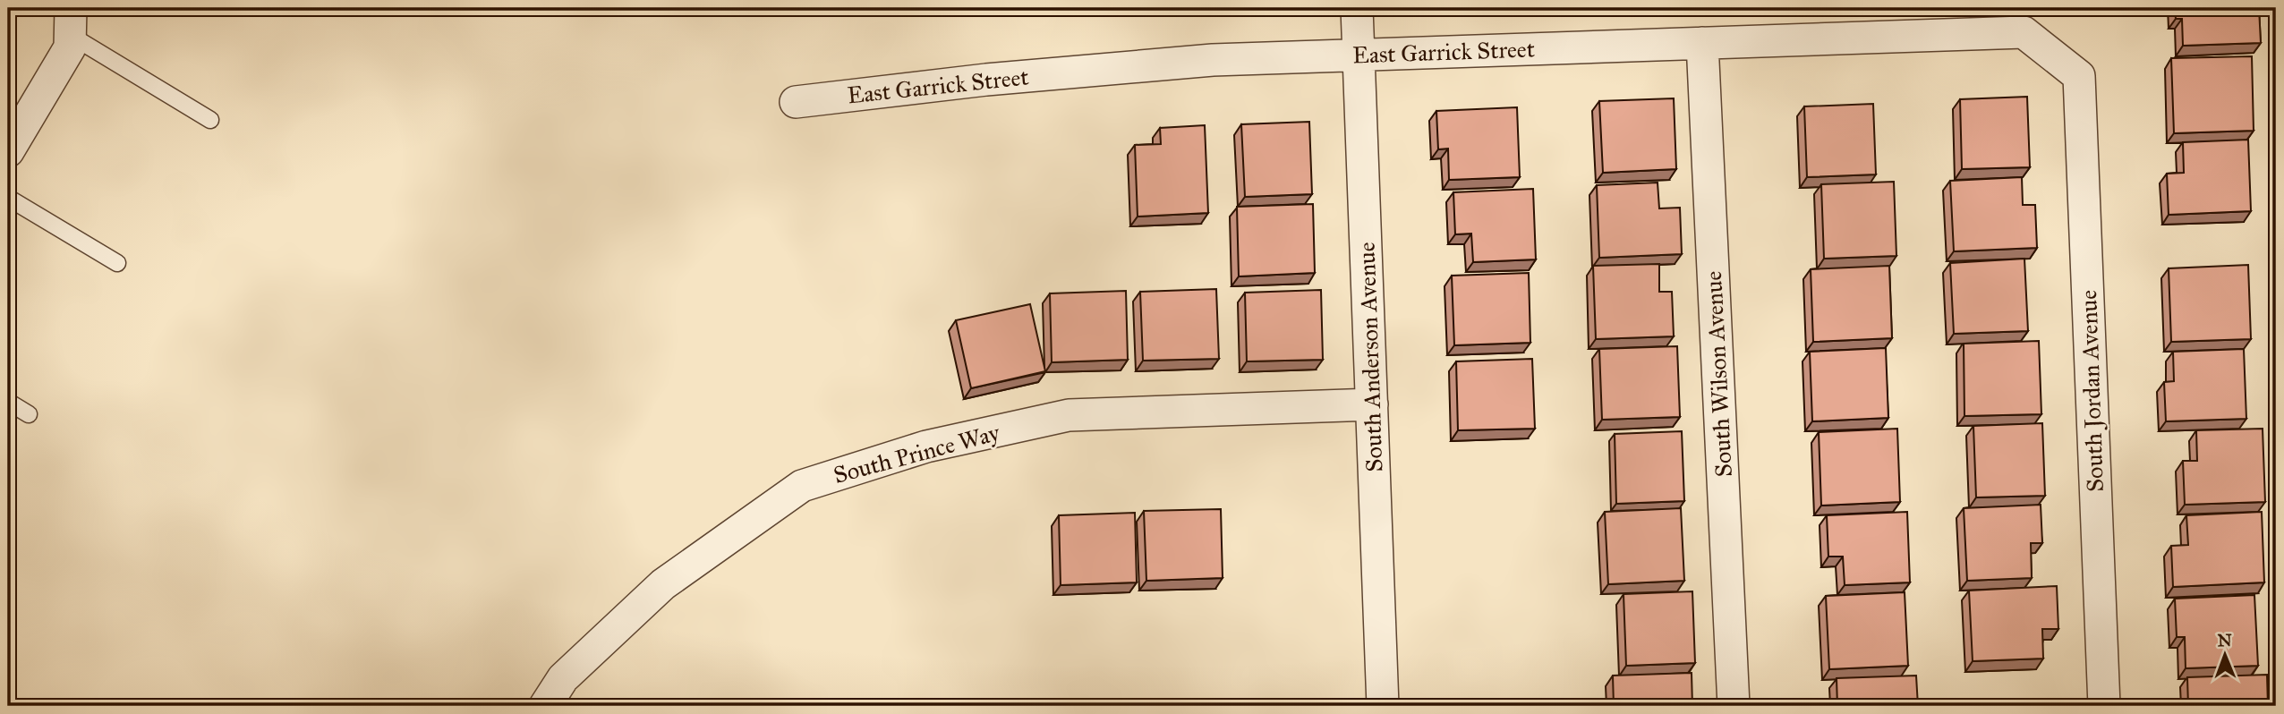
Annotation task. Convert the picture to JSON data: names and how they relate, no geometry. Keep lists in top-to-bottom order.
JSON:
{
  "streets": {
    "street": [
      "East Garrick Street",
      "South Anderson Avenue",
      "South Wilson Avenue",
      "South Jordan Avenue",
      "South Prince Way"
    ]
  },
  "crossings": [
    ["East Garrick Street", "South Anderson Avenue"],
    ["East Garrick Street", "South Wilson Avenue"],
    ["East Garrick Street", "South Jordan Avenue"],
    ["South Anderson Avenue", "South Prince Way"]
  ],
  "north": "top"
}
